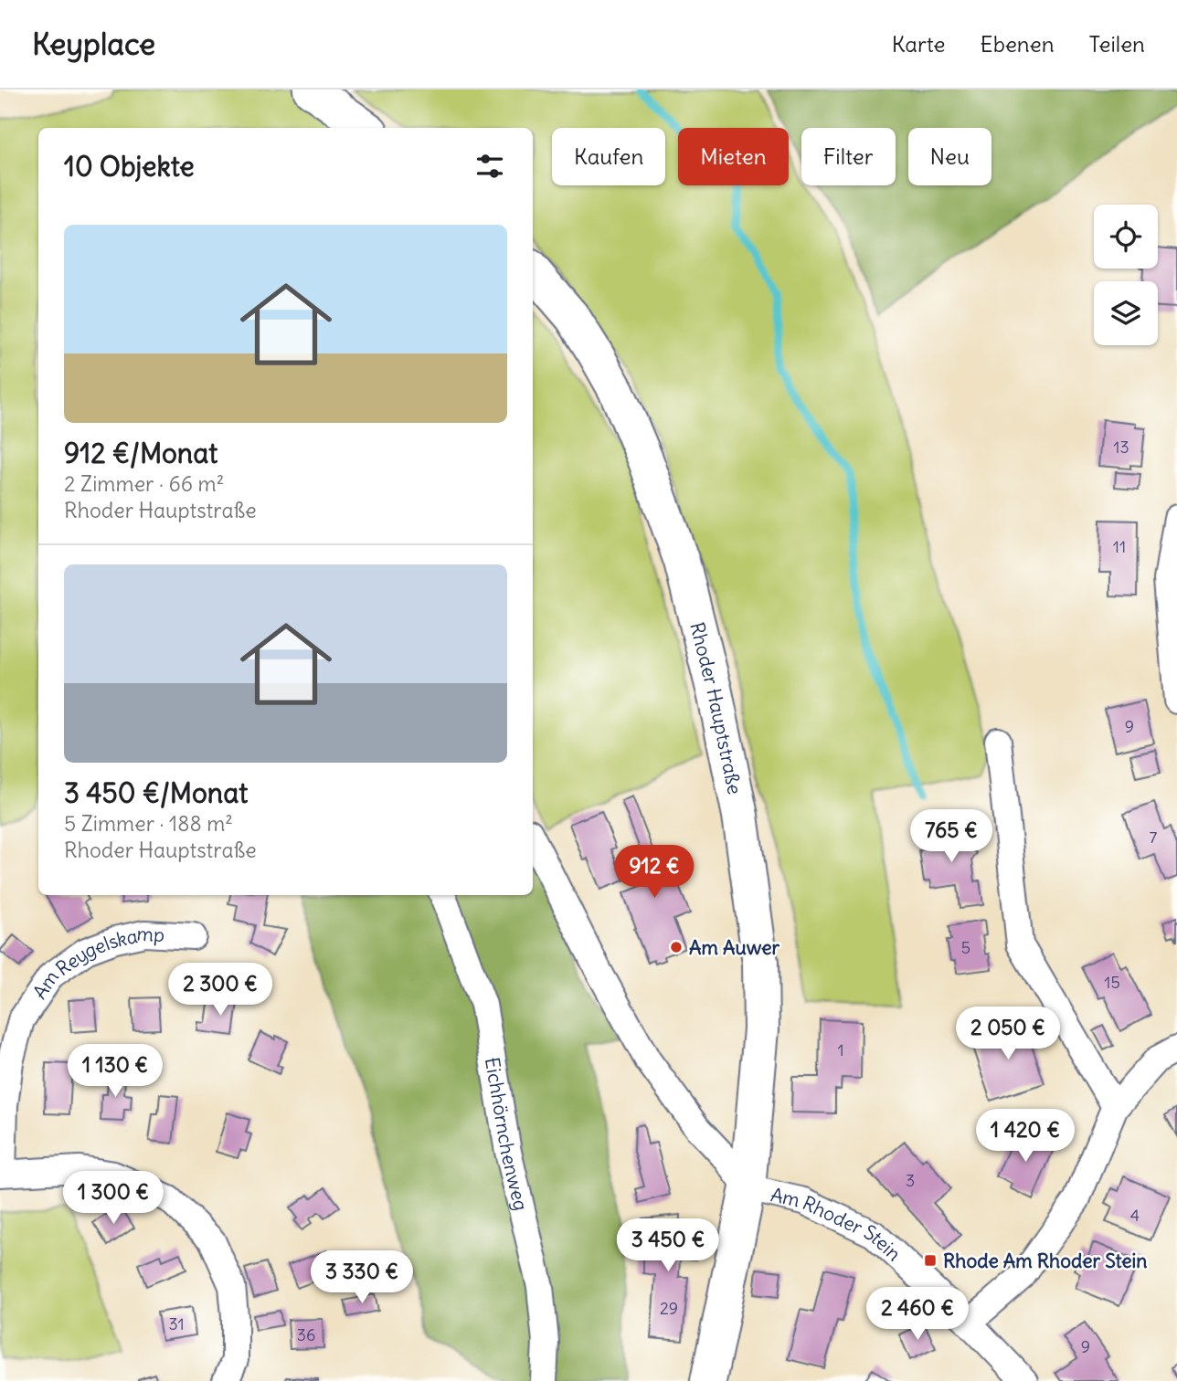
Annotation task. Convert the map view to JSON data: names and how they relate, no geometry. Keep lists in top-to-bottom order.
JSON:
{
  "streets": {
    "main road": ["Rhoder Hauptstraße"],
    "street": ["Am Reygelskamp", "Eichhörnchenweg", "Am Rhoder Stein"]
  },
  "crossings": [
    ["Rhoder Hauptstraße", "Am Rhoder Stein"]
  ],
  "places": {
    "other": ["Am Auwer"],
    "transit": ["Rhode Am Rhoder Stein"]
  },
  "house_numbers": [
    "13",
    "11",
    "9",
    "7",
    "5",
    "15",
    "1",
    "3",
    "4",
    "29",
    "31",
    "36",
    "9"
  ],
  "page": {
    "header": "Keyplace",
    "nav": ["Karte", "Ebenen", "Teilen"],
    "chip": [
      "Kaufen",
      "Mieten",
      "Filter",
      "Neu"
    ],
    "heading": "10 Objekte",
    "list": [
      {
        "name": "912 €/Monat",
        "note": "2 Zimmer · 66 m² · Rhoder Hauptstraße"
      },
      {
        "name": "3 450 €/Monat",
        "note": "5 Zimmer · 188 m² · Rhoder Hauptstraße"
      }
    ],
    "price": [
      "765 €",
      "912 €",
      "2 300 €",
      "2 050 €",
      "1 130 €",
      "1 420 €",
      "1 300 €",
      "3 450 €",
      "3 330 €",
      "2 460 €"
    ]
  }
}
